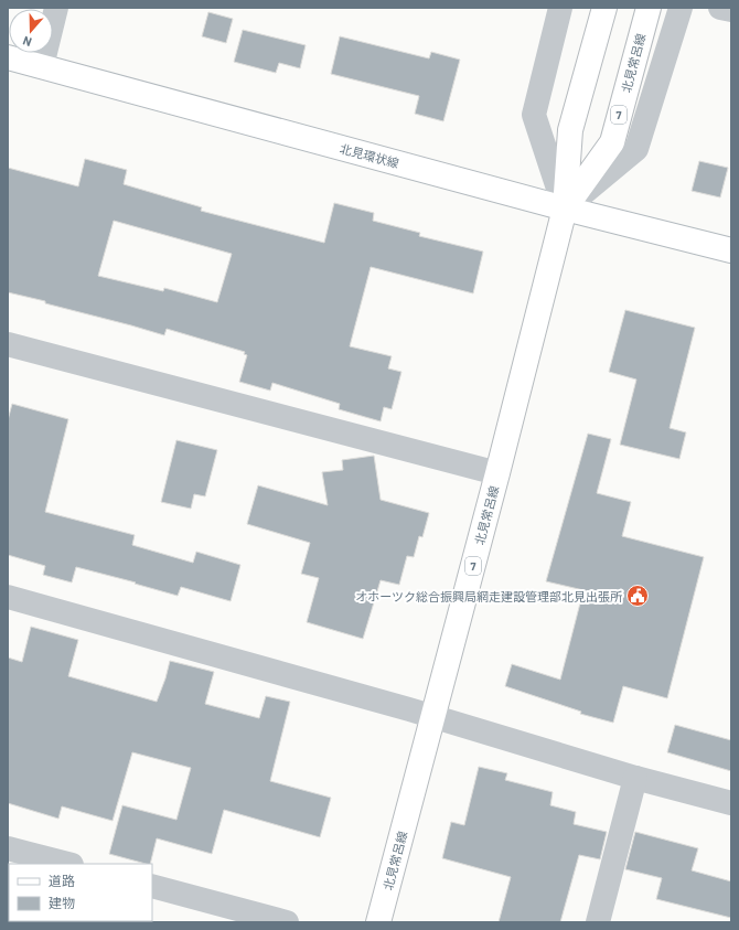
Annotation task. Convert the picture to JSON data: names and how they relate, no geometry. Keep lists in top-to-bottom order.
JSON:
{
  "streets": {
    "main road": ["北見常呂線", "7", "北見環状線"]
  },
  "crossings": [
    ["北見常呂線", "北見環状線"]
  ],
  "places": {
    "public building": ["オホーツク総合振興局網走建設管理部北見出張所"]
  },
  "legend": ["道路", "建物"],
  "north": "bottom"
}
